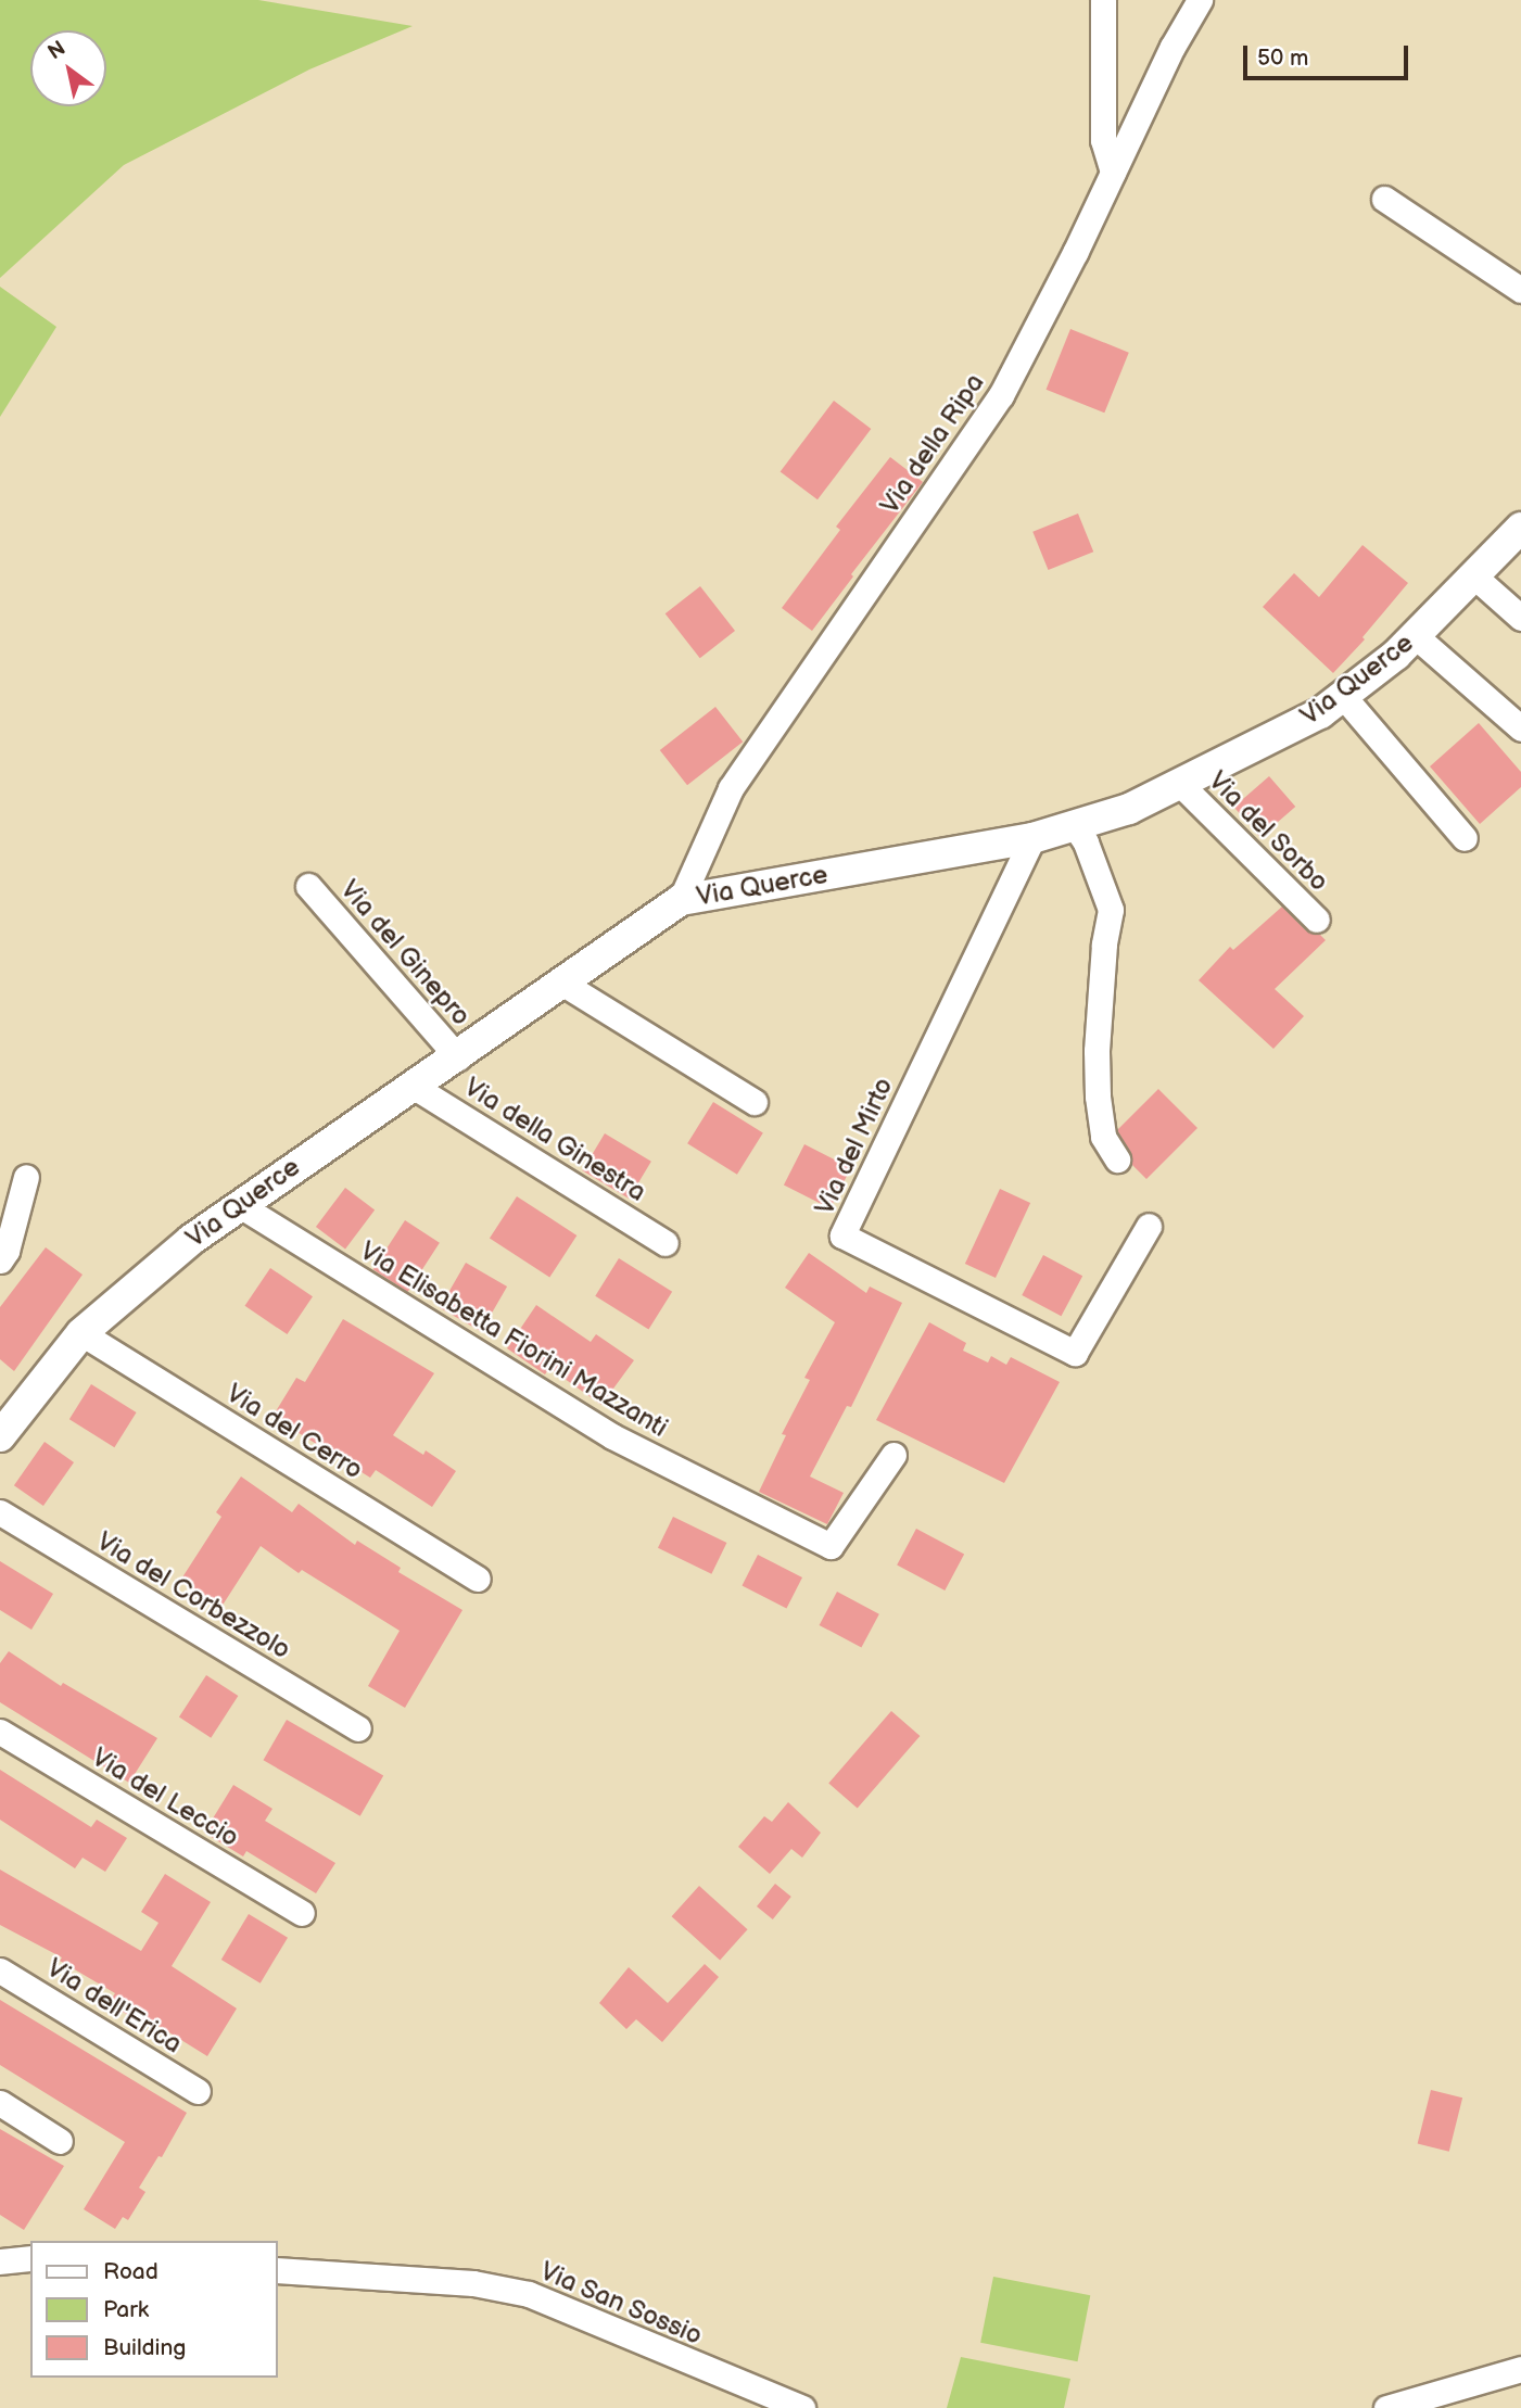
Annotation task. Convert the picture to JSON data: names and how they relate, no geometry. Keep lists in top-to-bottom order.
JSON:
{
  "streets": {
    "street": [
      "Via della Ripa",
      "Via Querce",
      "Via del Sorbo",
      "Via del Ginepro",
      "Via della Ginestra",
      "Via del Mirto",
      "Via Elisabetta Fiorini Mazzanti",
      "Via del Cerro",
      "Via del Corbezzolo",
      "Via del Leccio",
      "Via dell'Erica",
      "Via San Sossio"
    ]
  },
  "crossings": [
    ["Via della Ripa", "Via Querce"],
    ["Via Querce", "Via del Sorbo"],
    ["Via Querce", "Via del Ginepro"],
    ["Via Querce", "Via della Ginestra"],
    ["Via Querce", "Via del Mirto"],
    ["Via Querce", "Via Elisabetta Fiorini Mazzanti"],
    ["Via Querce", "Via del Cerro"]
  ],
  "legend": ["Road", "Park", "Building"],
  "scale_bar": "50 m",
  "north": "top left"
}
